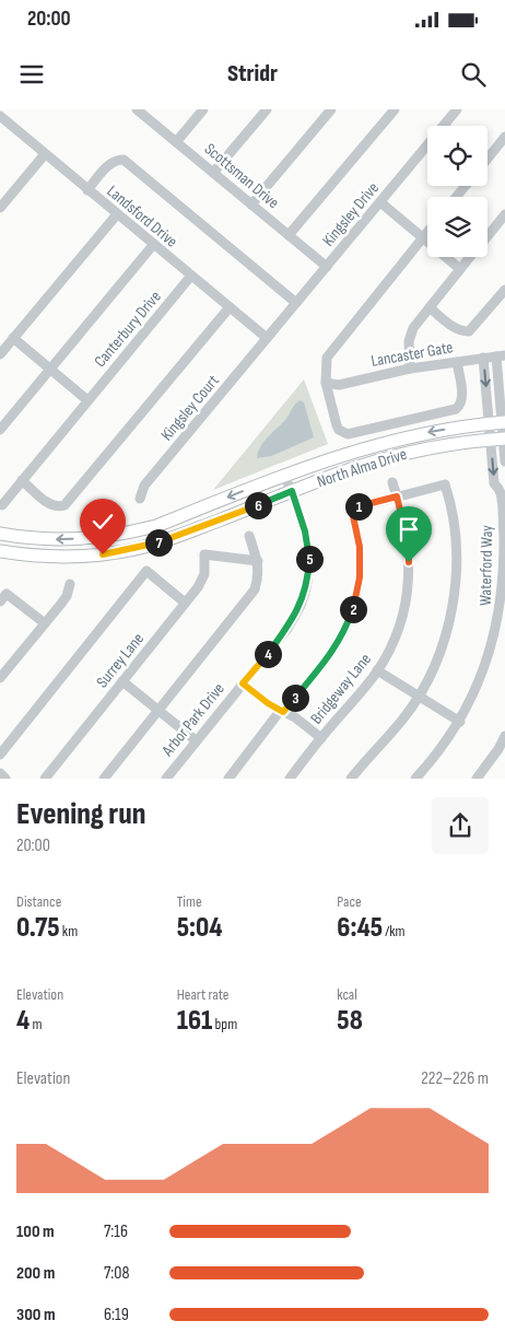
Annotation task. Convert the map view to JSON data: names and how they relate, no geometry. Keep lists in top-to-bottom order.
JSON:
{
  "streets": {
    "main road": ["North Alma Drive"],
    "street": [
      "Scottsman Drive",
      "Kingsley Drive",
      "Landsford Drive",
      "Canterbury Drive",
      "Lancaster Gate",
      "Kingsley Court",
      "Waterford Way",
      "Surrey Lane",
      "Bridgeway Lane",
      "Arbor Park Drive"
    ]
  },
  "crossings": [
    ["Scottsman Drive", "Kingsley Drive"],
    ["Kingsley Drive", "Landsford Drive"],
    ["Kingsley Drive", "Kingsley Court"],
    ["Landsford Drive", "Canterbury Drive"],
    ["Landsford Drive", "Kingsley Court"],
    ["Lancaster Gate", "Waterford Way"],
    ["North Alma Drive", "Waterford Way"],
    ["North Alma Drive", "Arbor Park Drive"]
  ],
  "page": {
    "status": "20:00",
    "header": "Stridr",
    "pins": [
      "6",
      "1",
      "7",
      "5",
      "2",
      "4",
      "3"
    ],
    "heading": ["Evening run", "20:00"],
    "stats": [
      ["Distance", "0.75 km"],
      ["Time", "5:04"],
      ["Pace", "6:45 /km"],
      ["Elevation", "4 m"],
      ["Heart rate", "161 bpm"],
      ["kcal", "58"]
    ],
    "chart": ["Elevation", "222–226 m"],
    "list": [
      {
        "name": "100 m",
        "note": "7:16"
      },
      {
        "name": "200 m",
        "note": "7:08"
      },
      {
        "name": "300 m",
        "note": "6:19"
      }
    ]
  }
}
